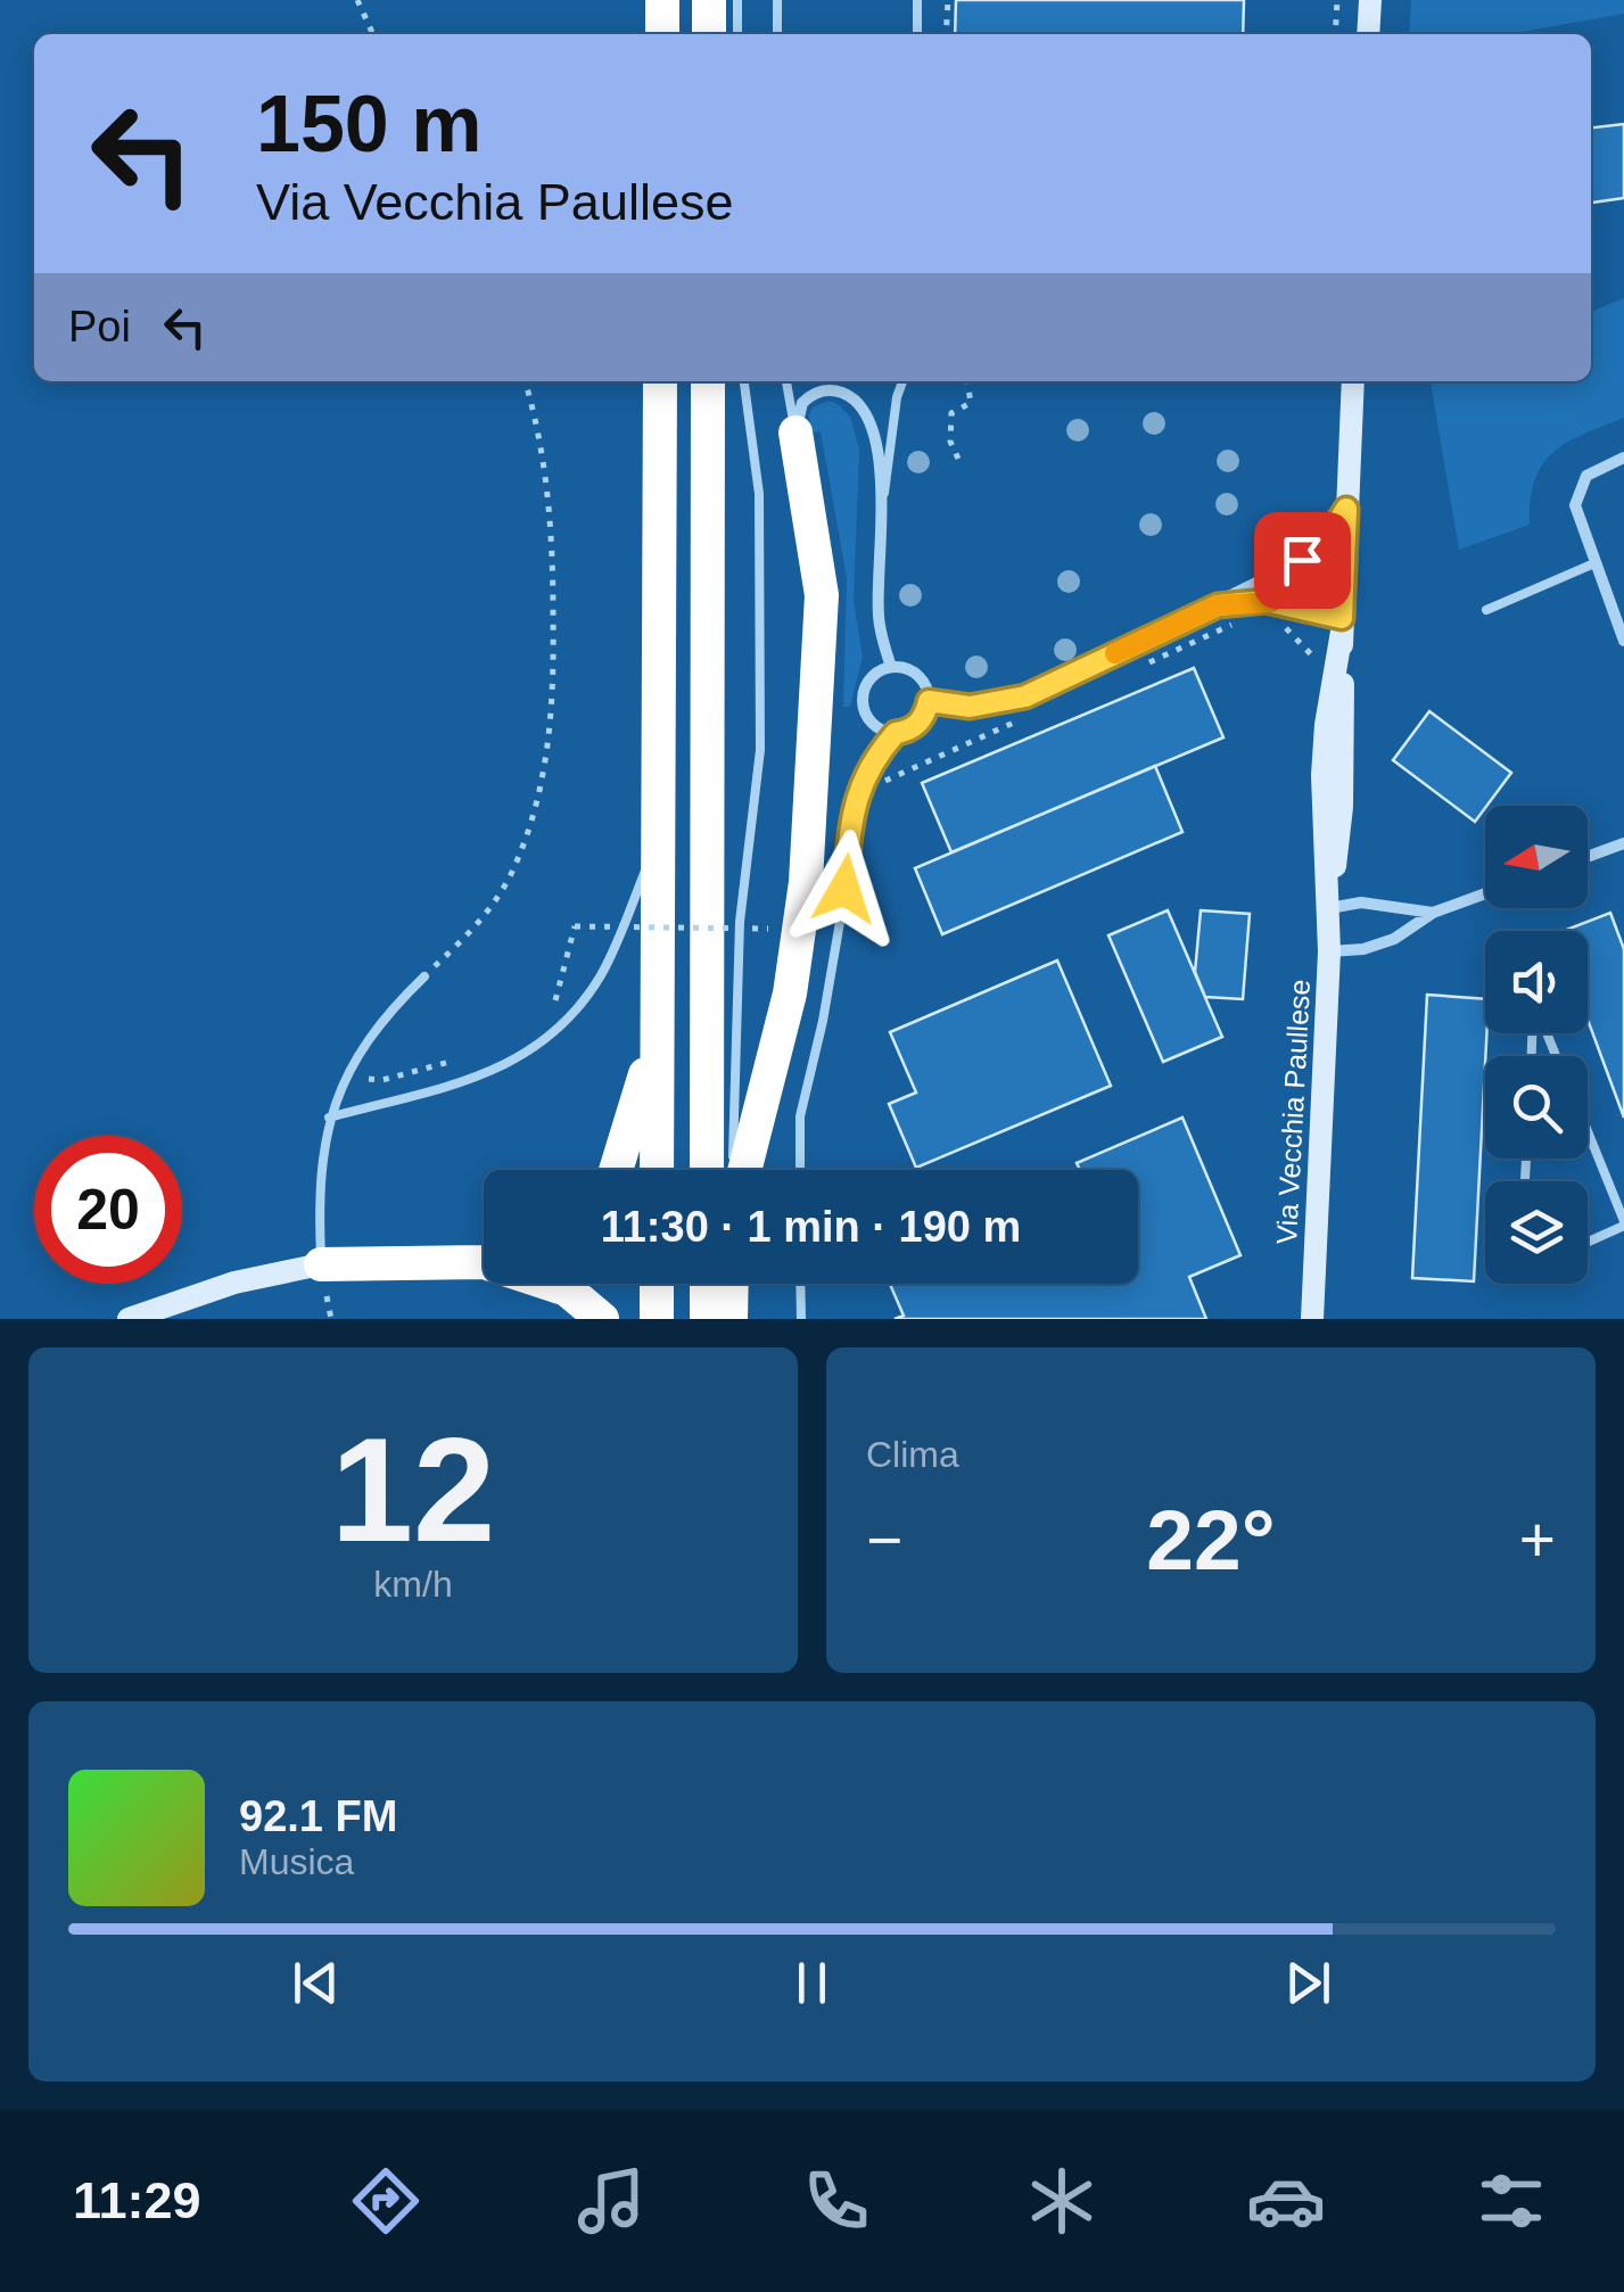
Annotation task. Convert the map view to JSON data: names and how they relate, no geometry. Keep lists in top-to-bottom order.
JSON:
{
  "streets": {
    "street": ["Via Vecchia Paullese"]
  },
  "north": "left",
  "page": {
    "turn": ["150 m", "Via Vecchia Paullese"],
    "then": "Poi",
    "limit": "20",
    "trip": "11:30 · 1 min · 190 m",
    "tile": [
      ["12", "km/h"],
      "Clima"
    ],
    "heat": ["−", "22°", "+"],
    "song": ["92.1 FM", "Musica"],
    "tabs": "11:29"
  }
}
